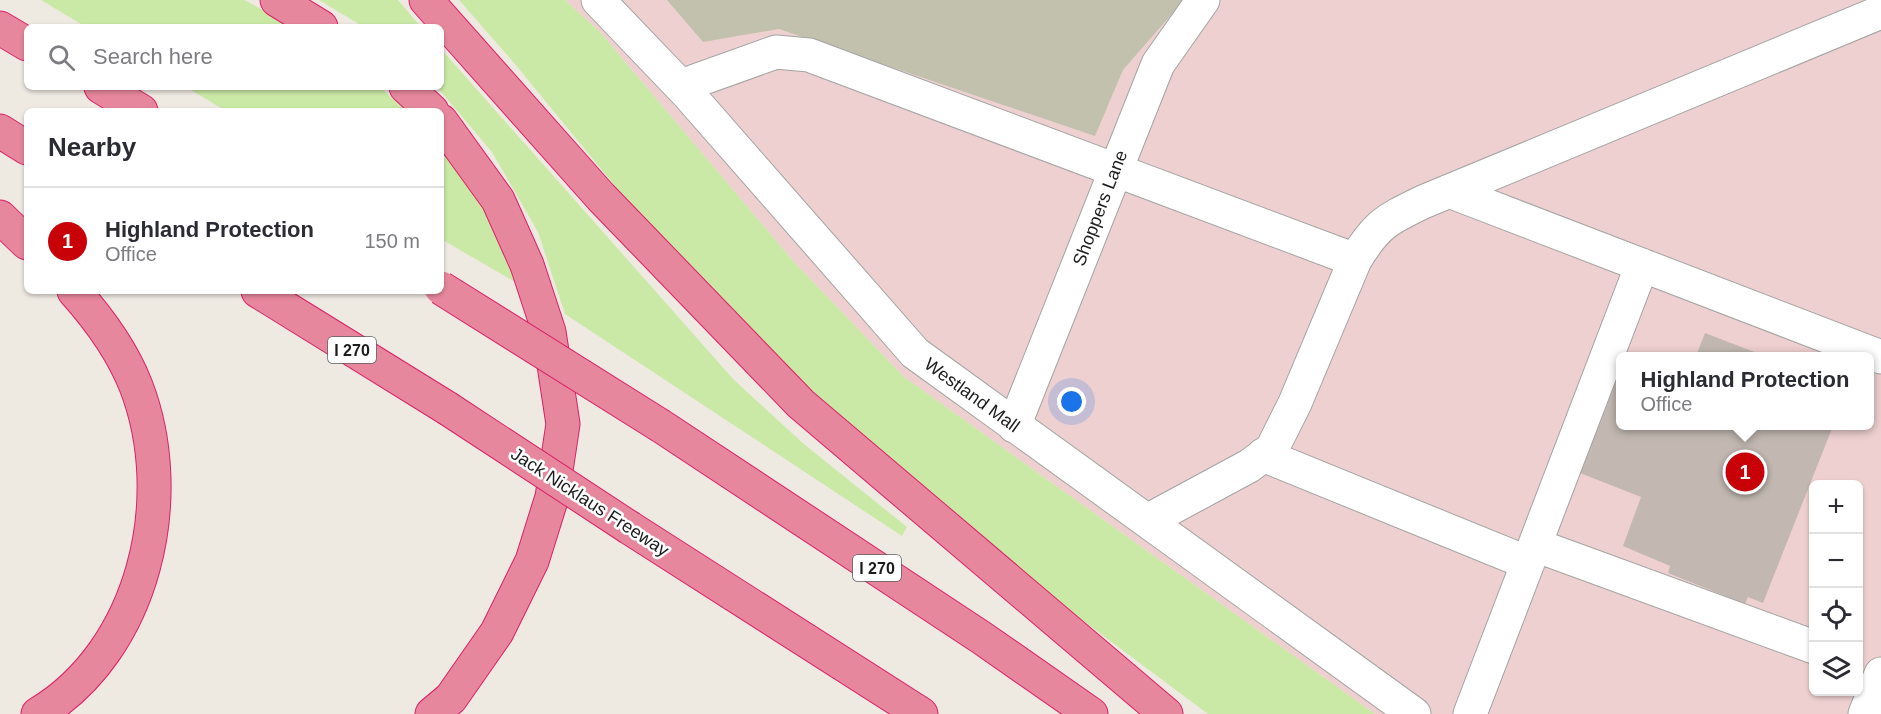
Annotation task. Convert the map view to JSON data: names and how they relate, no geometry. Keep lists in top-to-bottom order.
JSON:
{
  "streets": {
    "highway": ["I 270", "Jack Nicklaus Freeway"],
    "lane": ["Shoppers Lane", "Westland Mall"]
  },
  "crossings": [
    ["Shoppers Lane", "Westland Mall"]
  ],
  "page": {
    "search": "Search here",
    "heading": "Nearby",
    "list": [
      {
        "mark": "1",
        "name": "Highland Protection",
        "note": "Office",
        "value": "150 m"
      }
    ],
    "popup": ["Highland Protection", "Office"],
    "pins": "1",
    "map_buttons": ["+", "−"]
  }
}
